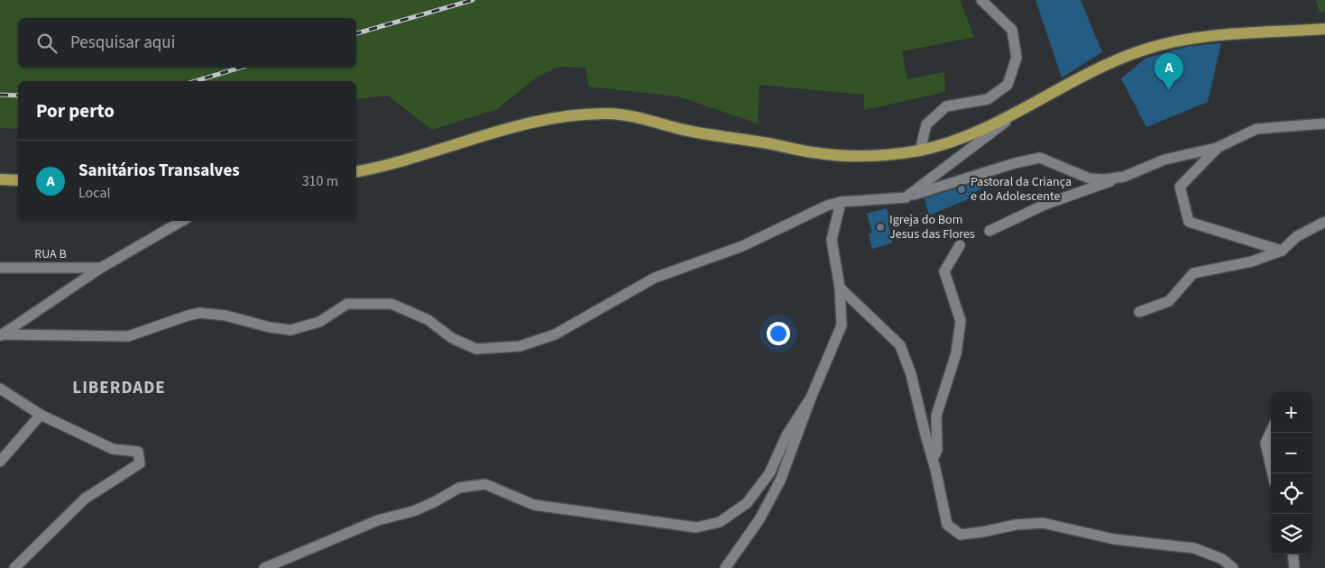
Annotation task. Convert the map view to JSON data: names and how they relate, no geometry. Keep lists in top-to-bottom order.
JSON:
{
  "streets": {
    "street": ["RUA B"]
  },
  "districts": ["LIBERDADE"],
  "places": ["Pastoral da Criança e do Adolescente", "Igreja do Bom Jesus das Flores"],
  "page": {
    "search": "Pesquisar aqui",
    "pins": "A",
    "heading": "Por perto",
    "list": [
      {
        "mark": "A",
        "name": "Sanitários Transalves",
        "note": "Local",
        "value": "310 m"
      }
    ],
    "map_buttons": ["+", "−"]
  }
}
